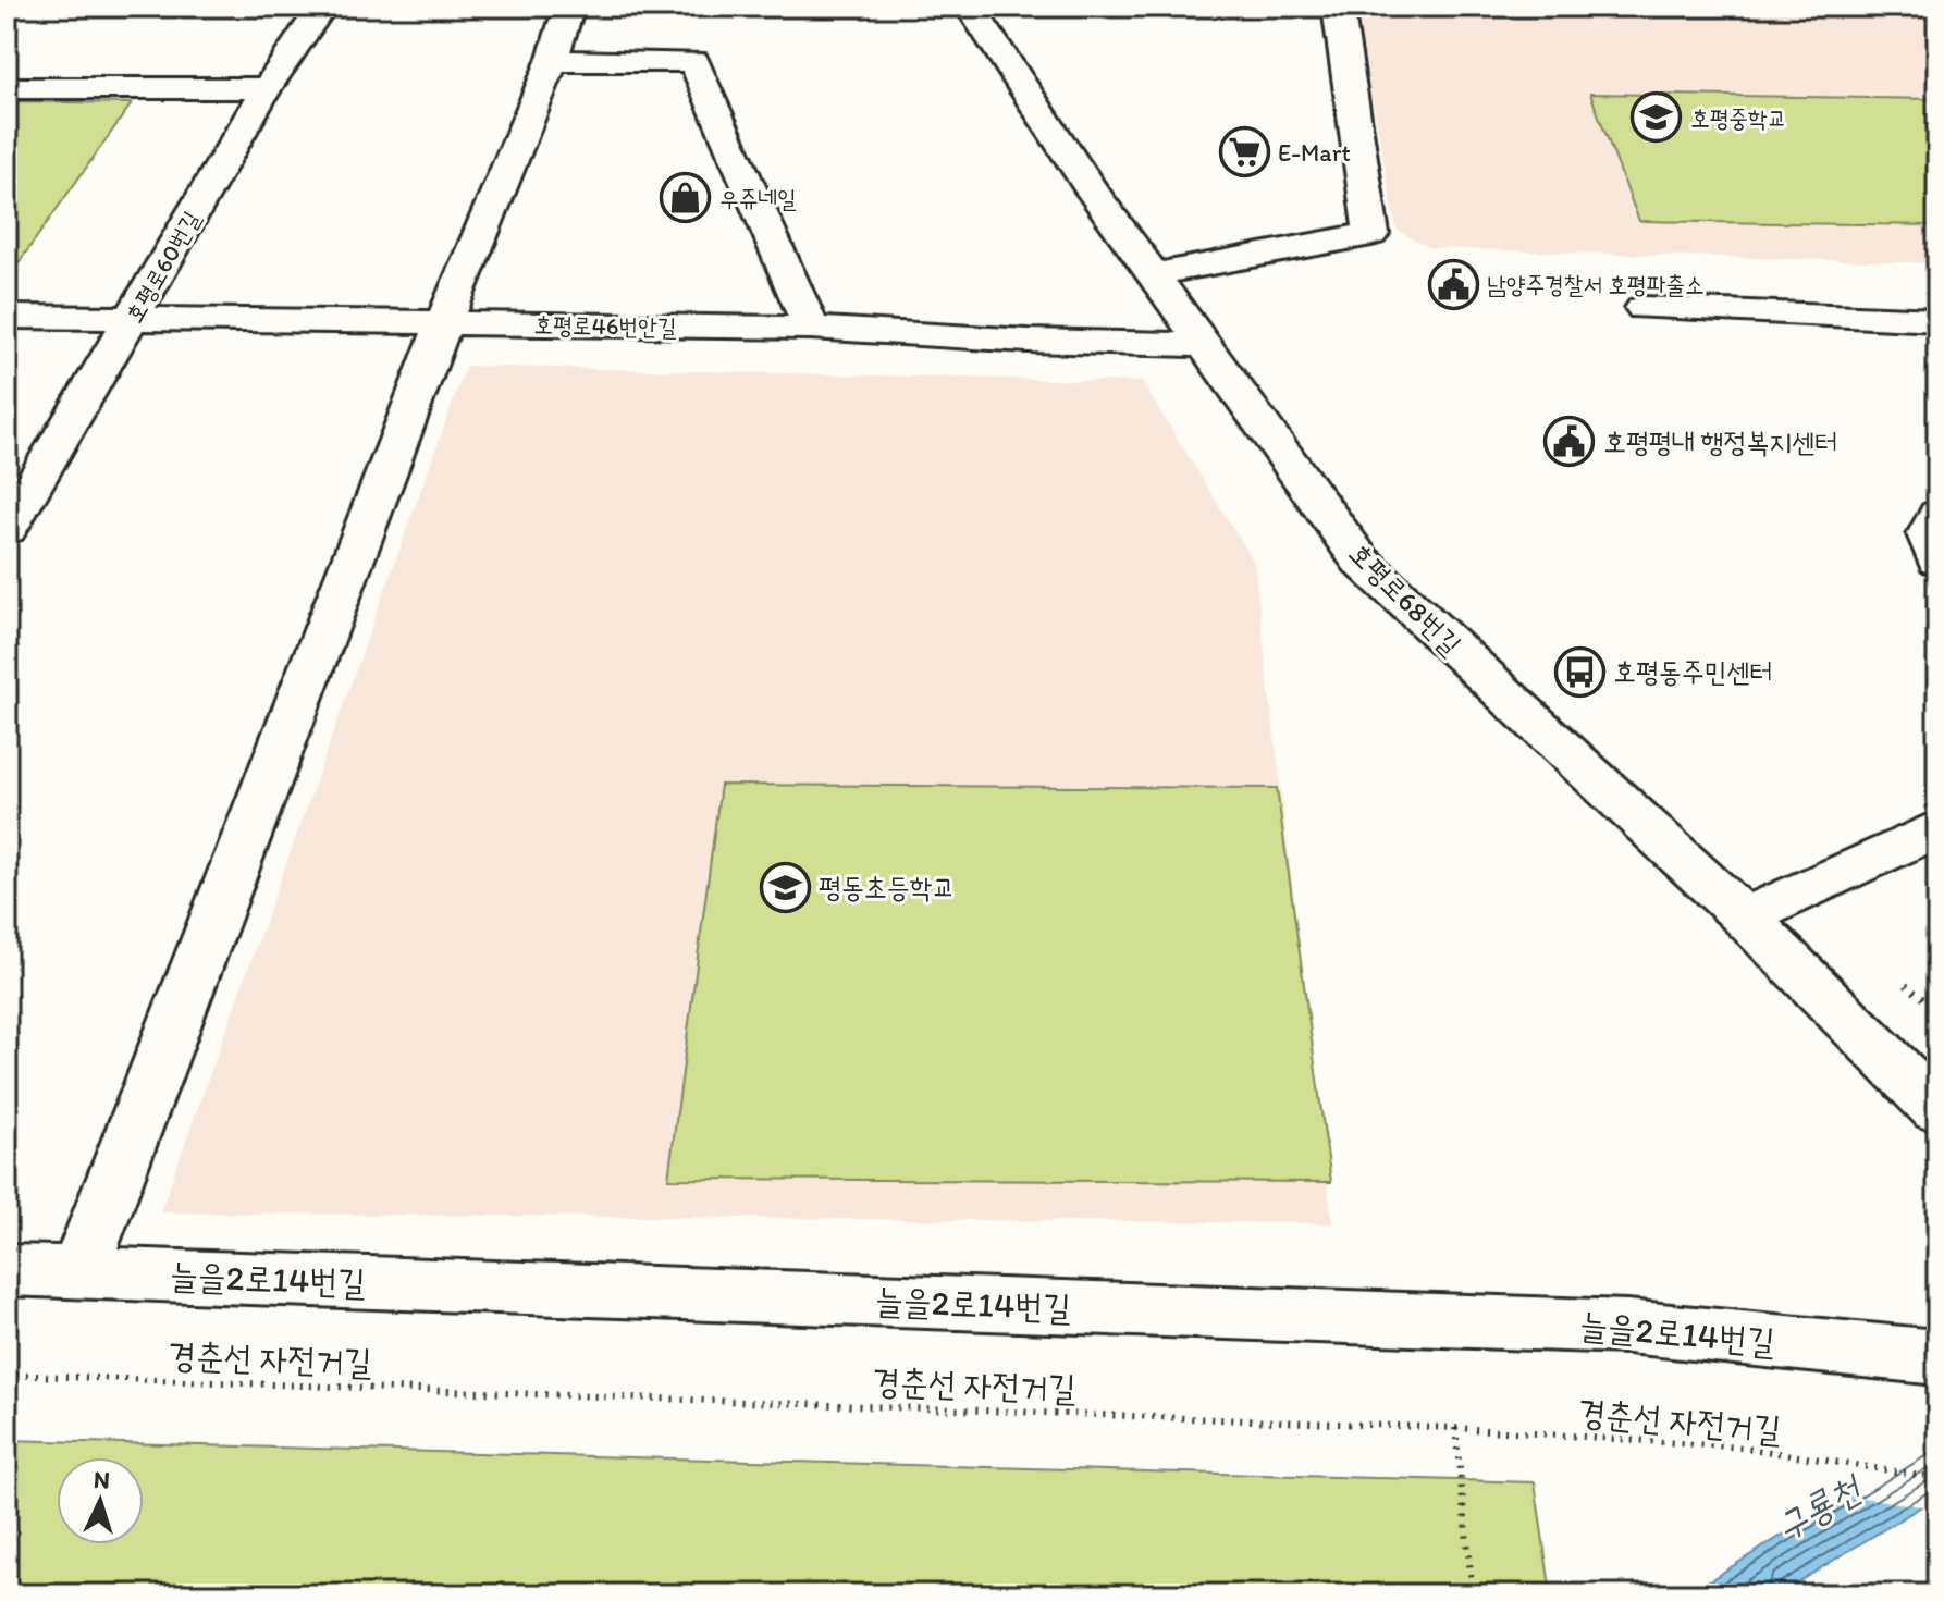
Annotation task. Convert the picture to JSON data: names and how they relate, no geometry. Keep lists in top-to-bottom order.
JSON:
{
  "streets": {
    "street": [
      "호평로60번길",
      "호평로46번안길",
      "호평로68번길",
      "늘을2로14번길"
    ],
    "path": ["경춘선 자전거길"]
  },
  "crossings": [
    ["호평로60번길", "호평로46번안길"],
    ["호평로46번안길", "호평로68번길"]
  ],
  "water": ["구룡천"],
  "places": {
    "school or university": ["호평중학교", "평동초등학교"],
    "supermarket": ["E-Mart"],
    "shop": ["우쥬네일"],
    "public building": ["남양주경찰서 호평파출소", "호평평내 행정복지센터"],
    "bus stop": ["호평동주민센터"]
  },
  "north": "top"
}
